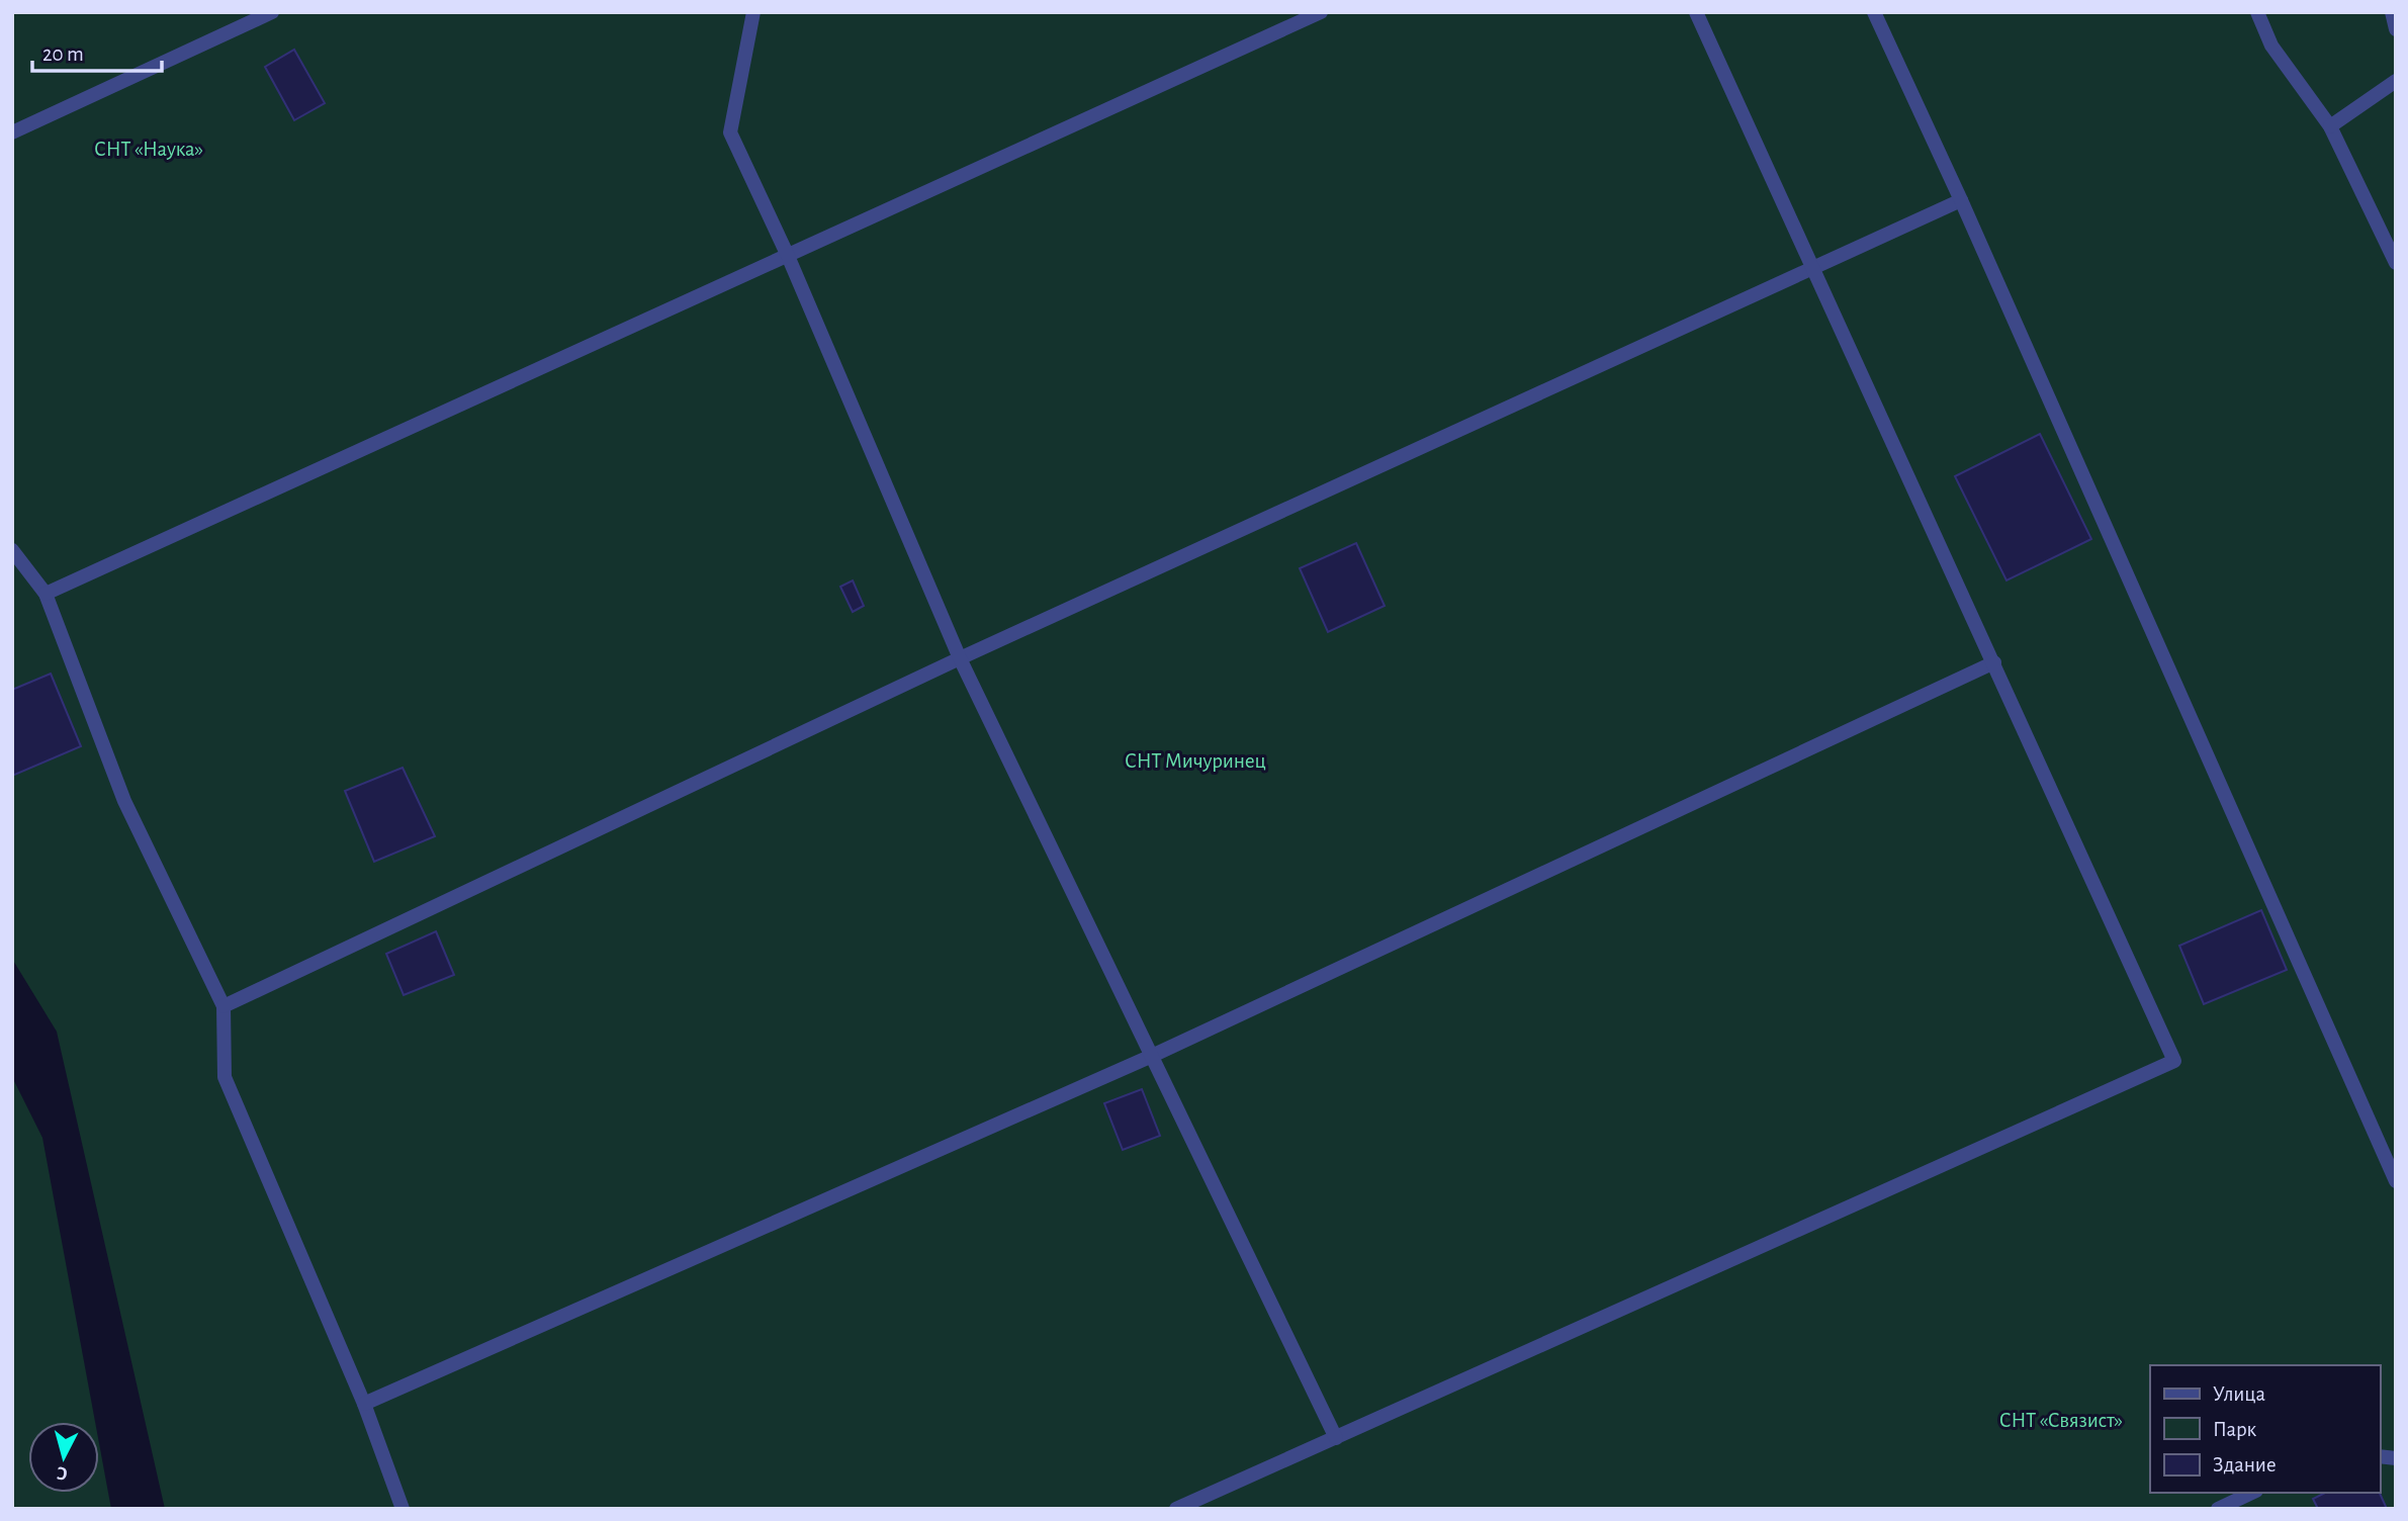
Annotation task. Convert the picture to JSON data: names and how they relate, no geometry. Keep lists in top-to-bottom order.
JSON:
{
  "parks": ["СНТ «Наука»", "СНТ Мичуринец", "СНТ «Связист»"],
  "legend": ["Улица", "Парк", "Здание"],
  "scale_bar": "20 m",
  "north": "bottom"
}
